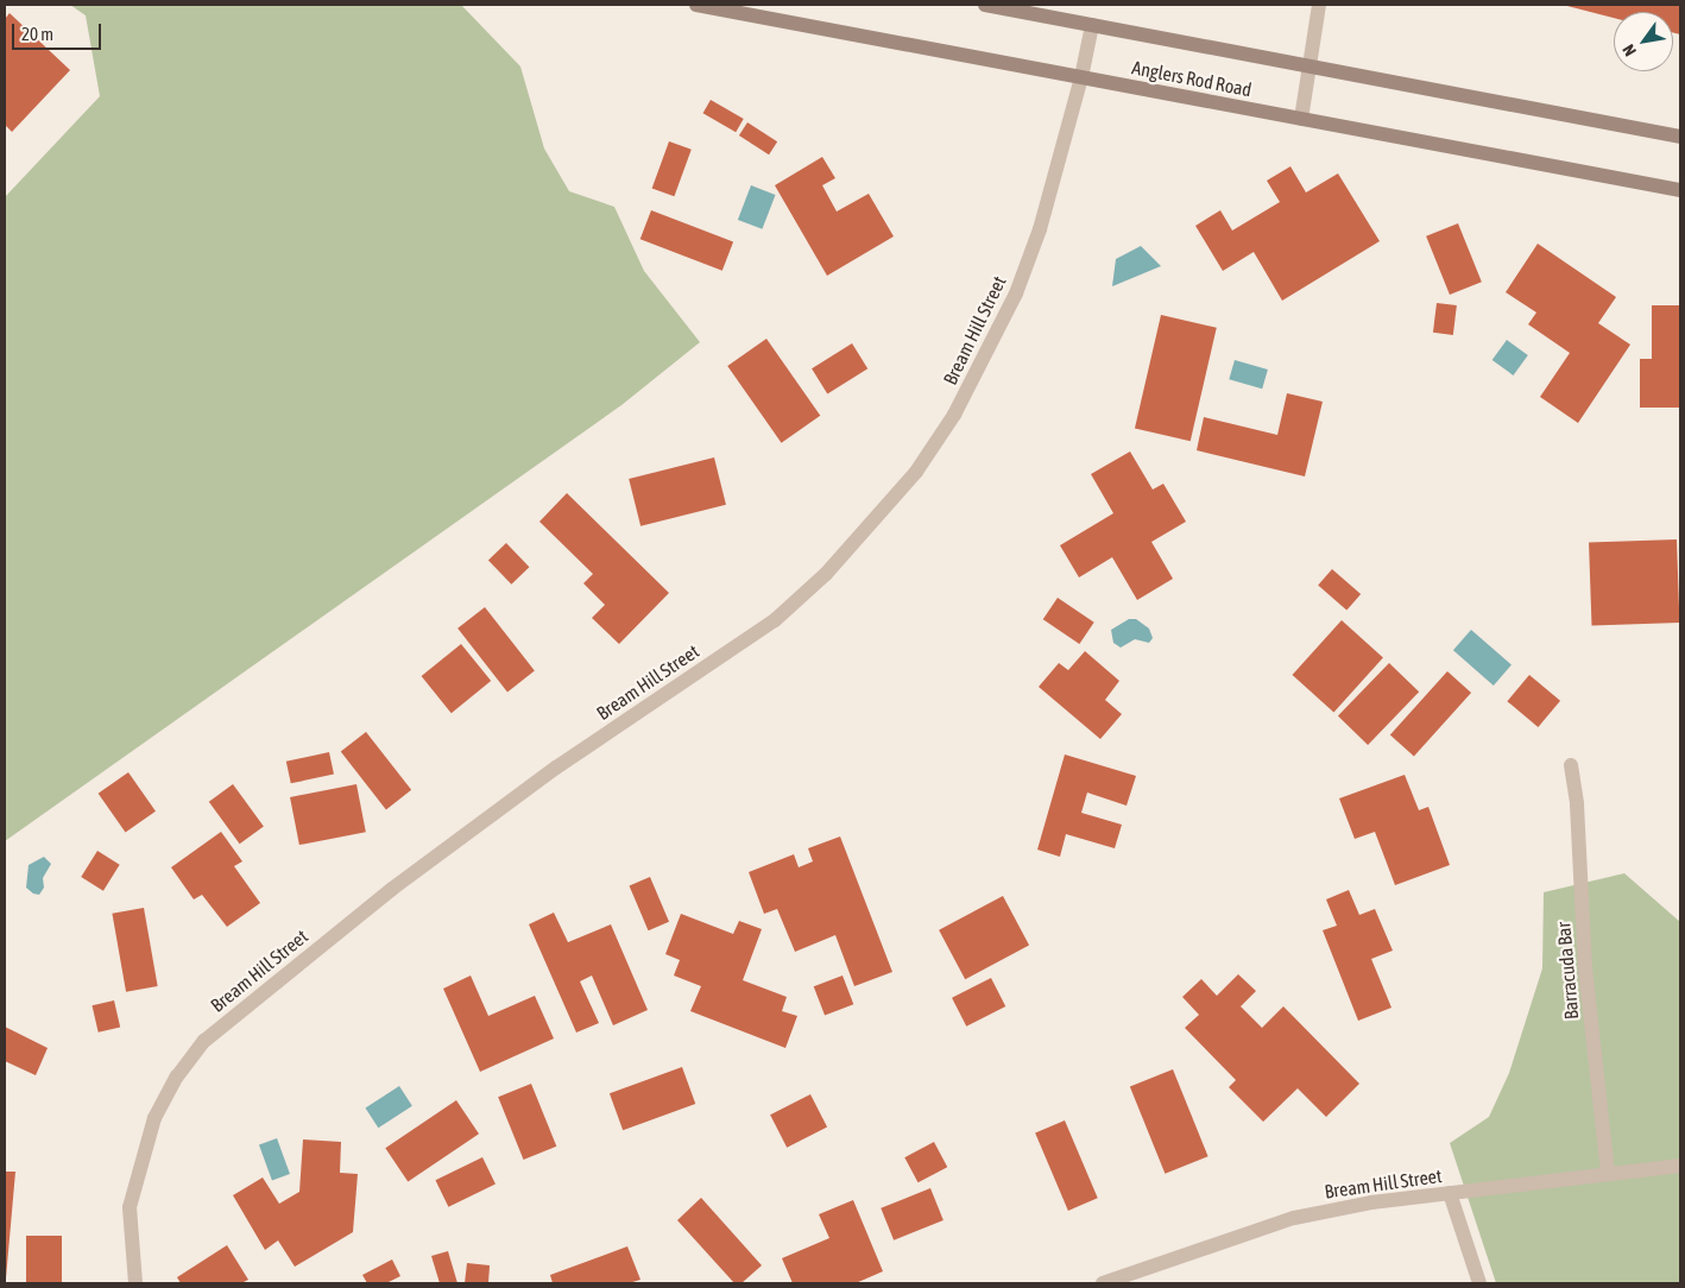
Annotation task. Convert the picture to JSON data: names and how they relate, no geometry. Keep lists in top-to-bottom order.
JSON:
{
  "streets": {
    "street": ["Anglers Rod Road", "Bream Hill Street", "Barracuda Bar"]
  },
  "crossings": [
    ["Anglers Rod Road", "Bream Hill Street"],
    ["Bream Hill Street", "Barracuda Bar"]
  ],
  "scale_bar": "20 m",
  "north": "bottom left"
}
